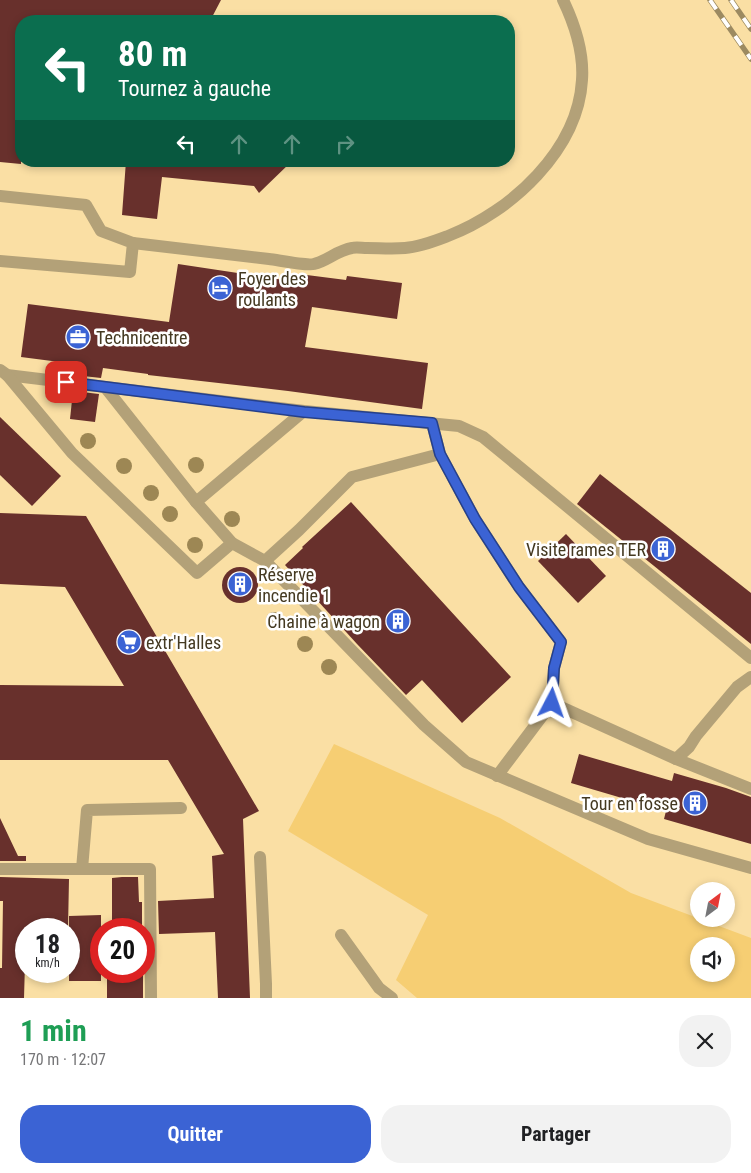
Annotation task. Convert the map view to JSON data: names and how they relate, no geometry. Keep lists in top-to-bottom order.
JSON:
{
  "places": {
    "hotel": ["Foyer des roulants"],
    "office": ["Technicentre"],
    "building": [
      "Visite rames TER",
      "Réserve incendie 1",
      "Chaine à wagon",
      "Tour en fosse"
    ],
    "supermarket": ["extr'Halles"]
  },
  "north": "top right",
  "page": {
    "turn": ["80 m", "Tournez à gauche"],
    "speed": "18 km/h",
    "limit": "20",
    "heading": ["1 min", "170 m · 12:07"],
    "buttons": ["Quitter", "Partager"]
  }
}
